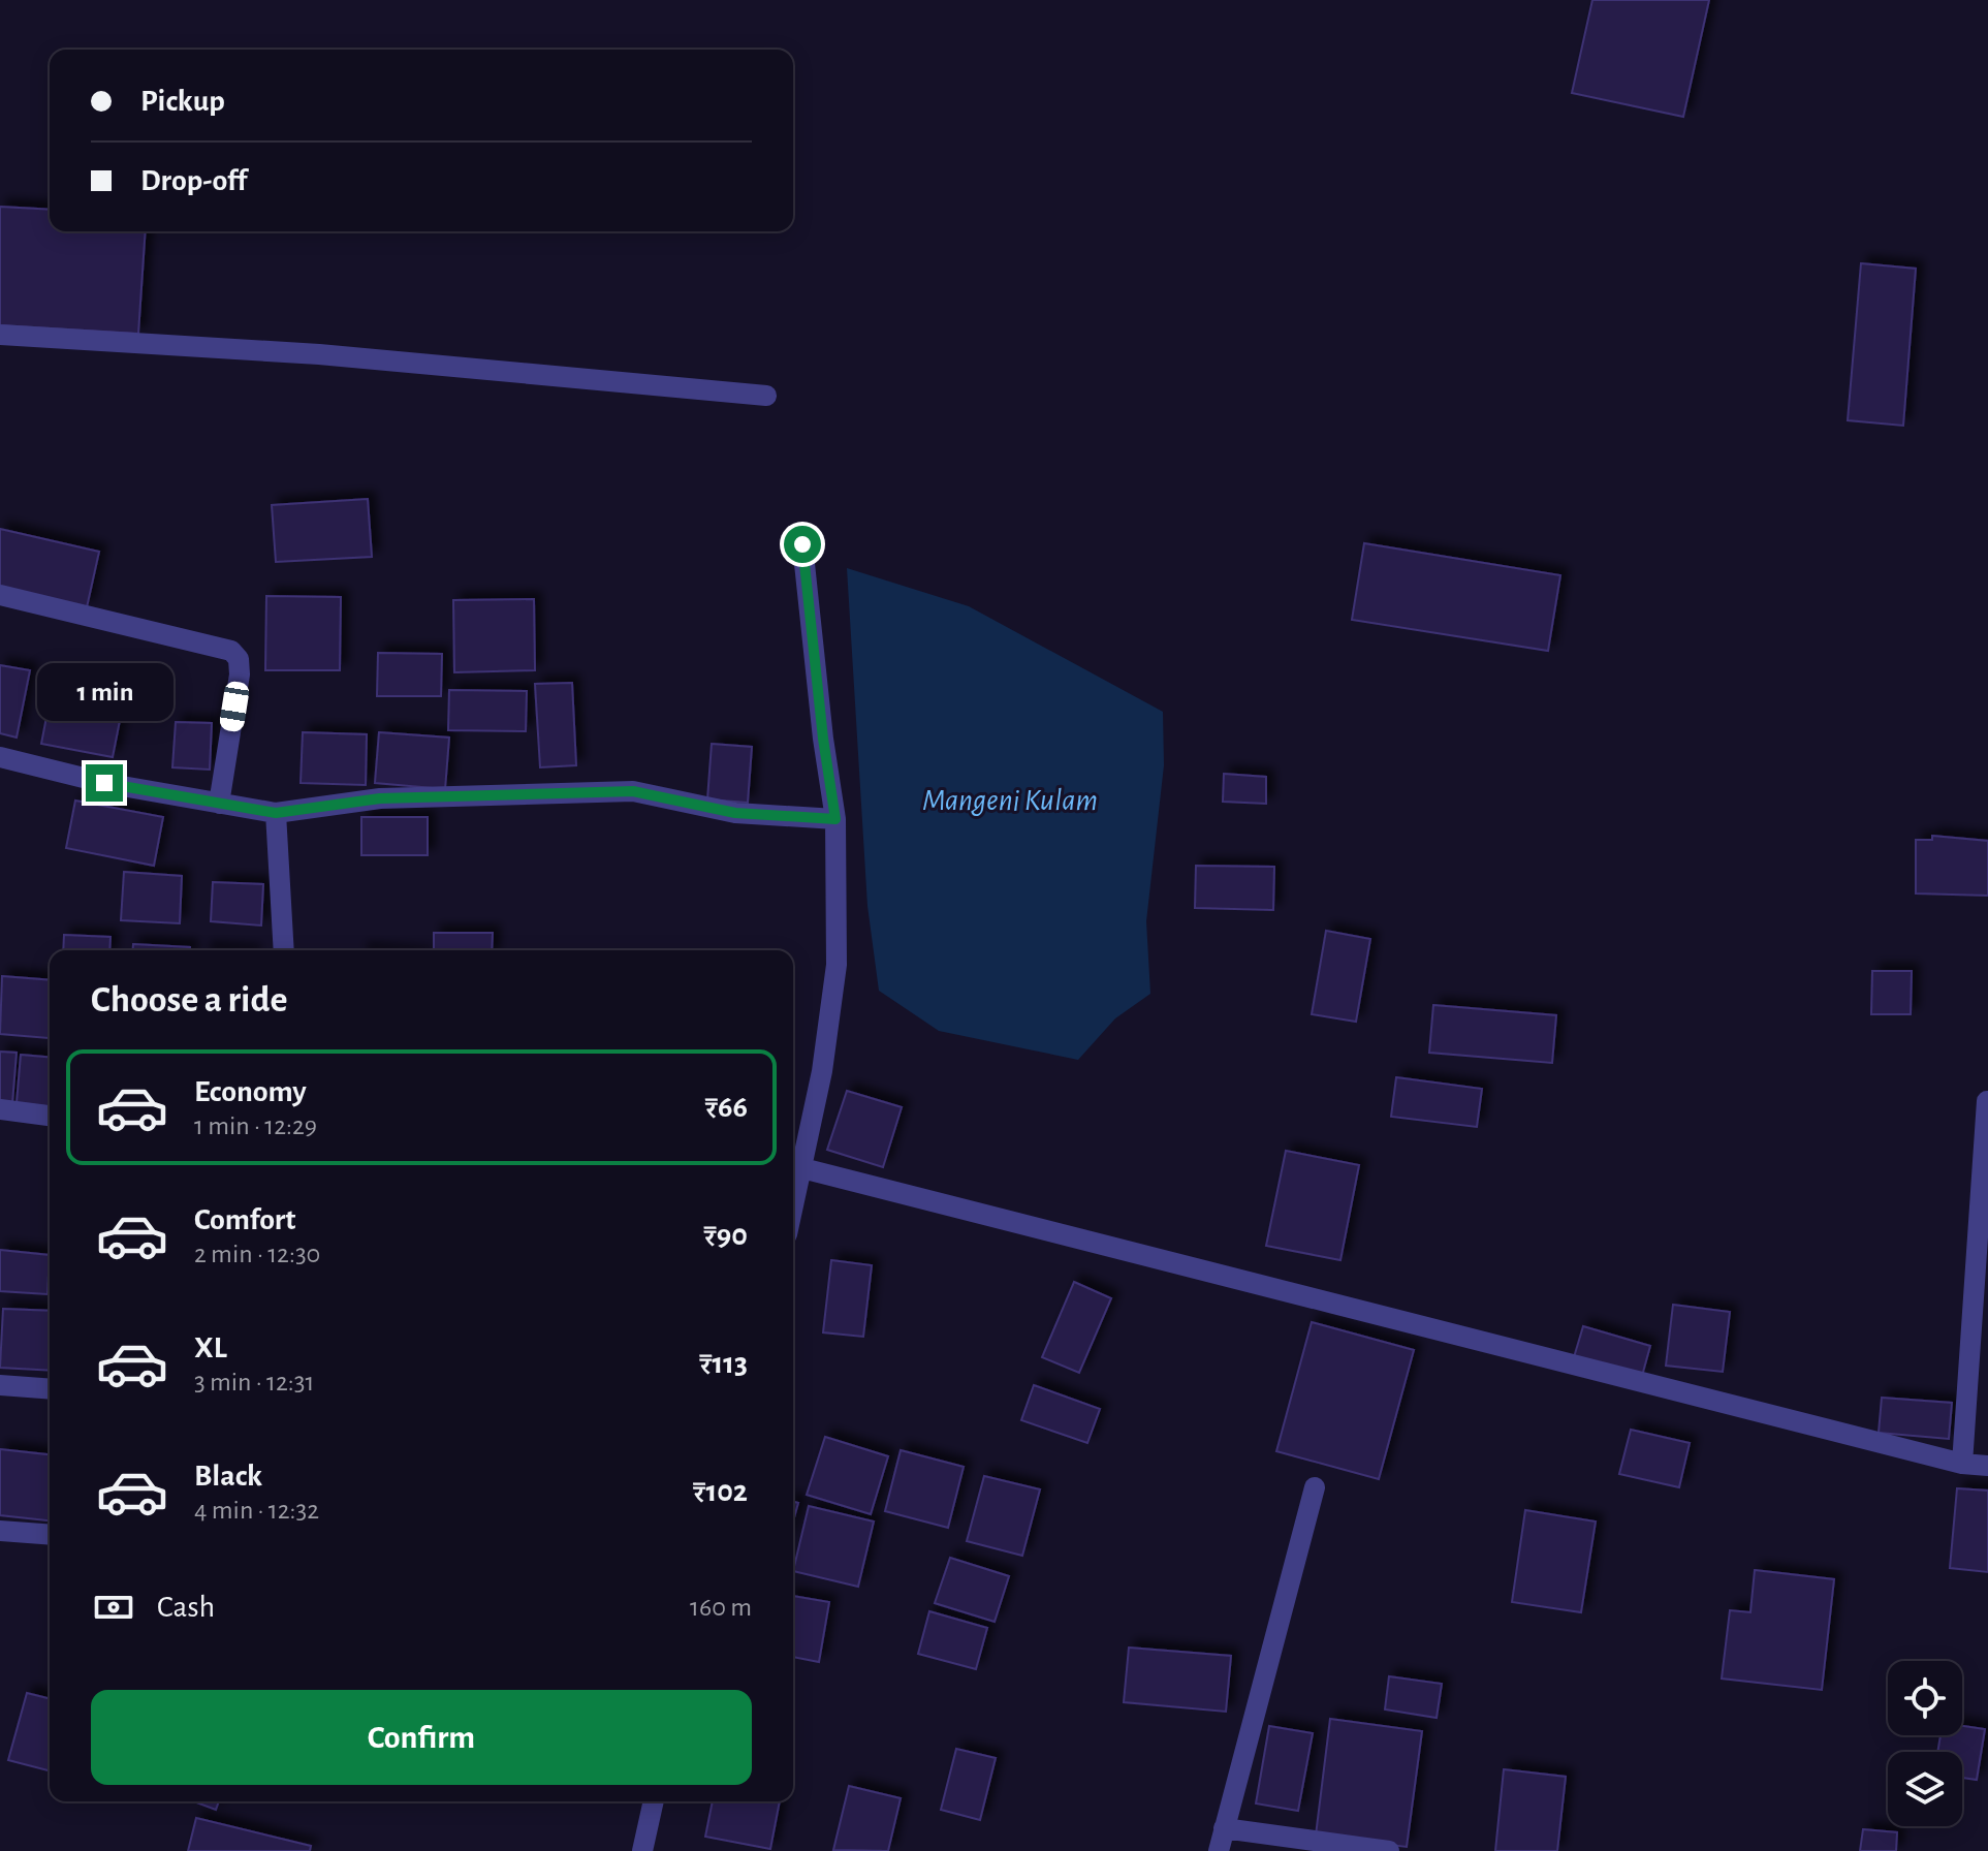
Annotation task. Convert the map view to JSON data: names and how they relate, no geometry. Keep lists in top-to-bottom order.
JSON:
{
  "water": ["Mangeni Kulam"],
  "page": {
    "banner": ["Pickup", "Drop-off"],
    "bubble": "1 min",
    "heading": "Choose a ride",
    "list": [
      {
        "name": "Economy",
        "note": "1 min · 12:29",
        "value": "₹66"
      },
      {
        "name": "Comfort",
        "note": "2 min · 12:30",
        "value": "₹90"
      },
      {
        "name": "XL",
        "note": "3 min · 12:31",
        "value": "₹113"
      },
      {
        "name": "Black",
        "note": "4 min · 12:32",
        "value": "₹102"
      }
    ],
    "pay": ["Cash", "160 m"],
    "buttons": "Confirm"
  }
}
